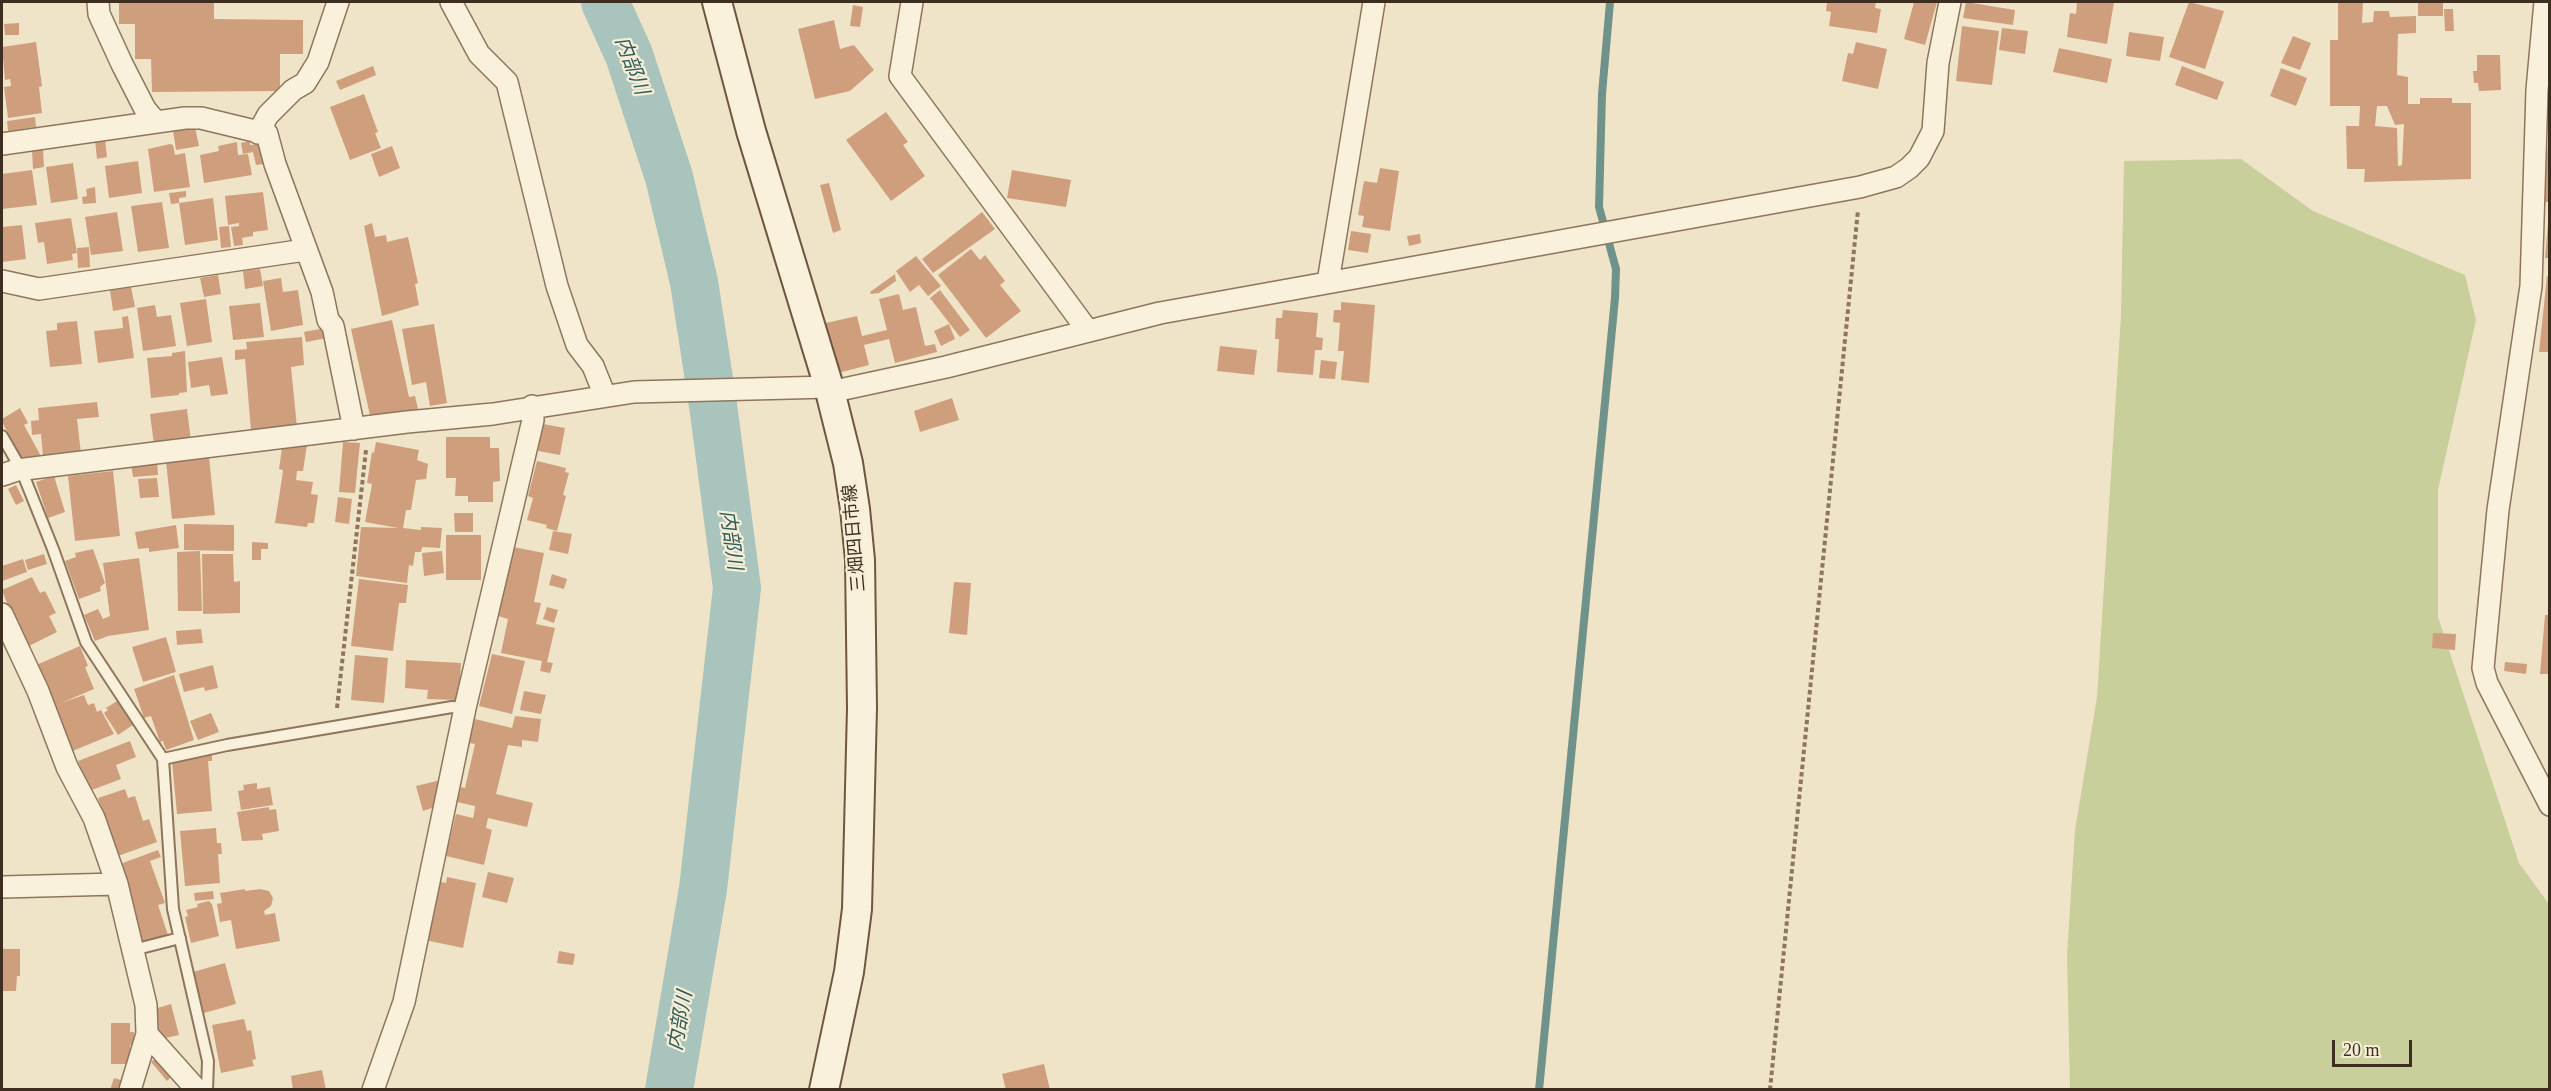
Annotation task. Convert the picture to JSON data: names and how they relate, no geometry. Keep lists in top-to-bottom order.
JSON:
{
  "streets": {
    "main road": ["三畑四日市線"]
  },
  "water": ["内部川"],
  "scale_bar": "20 m"
}
